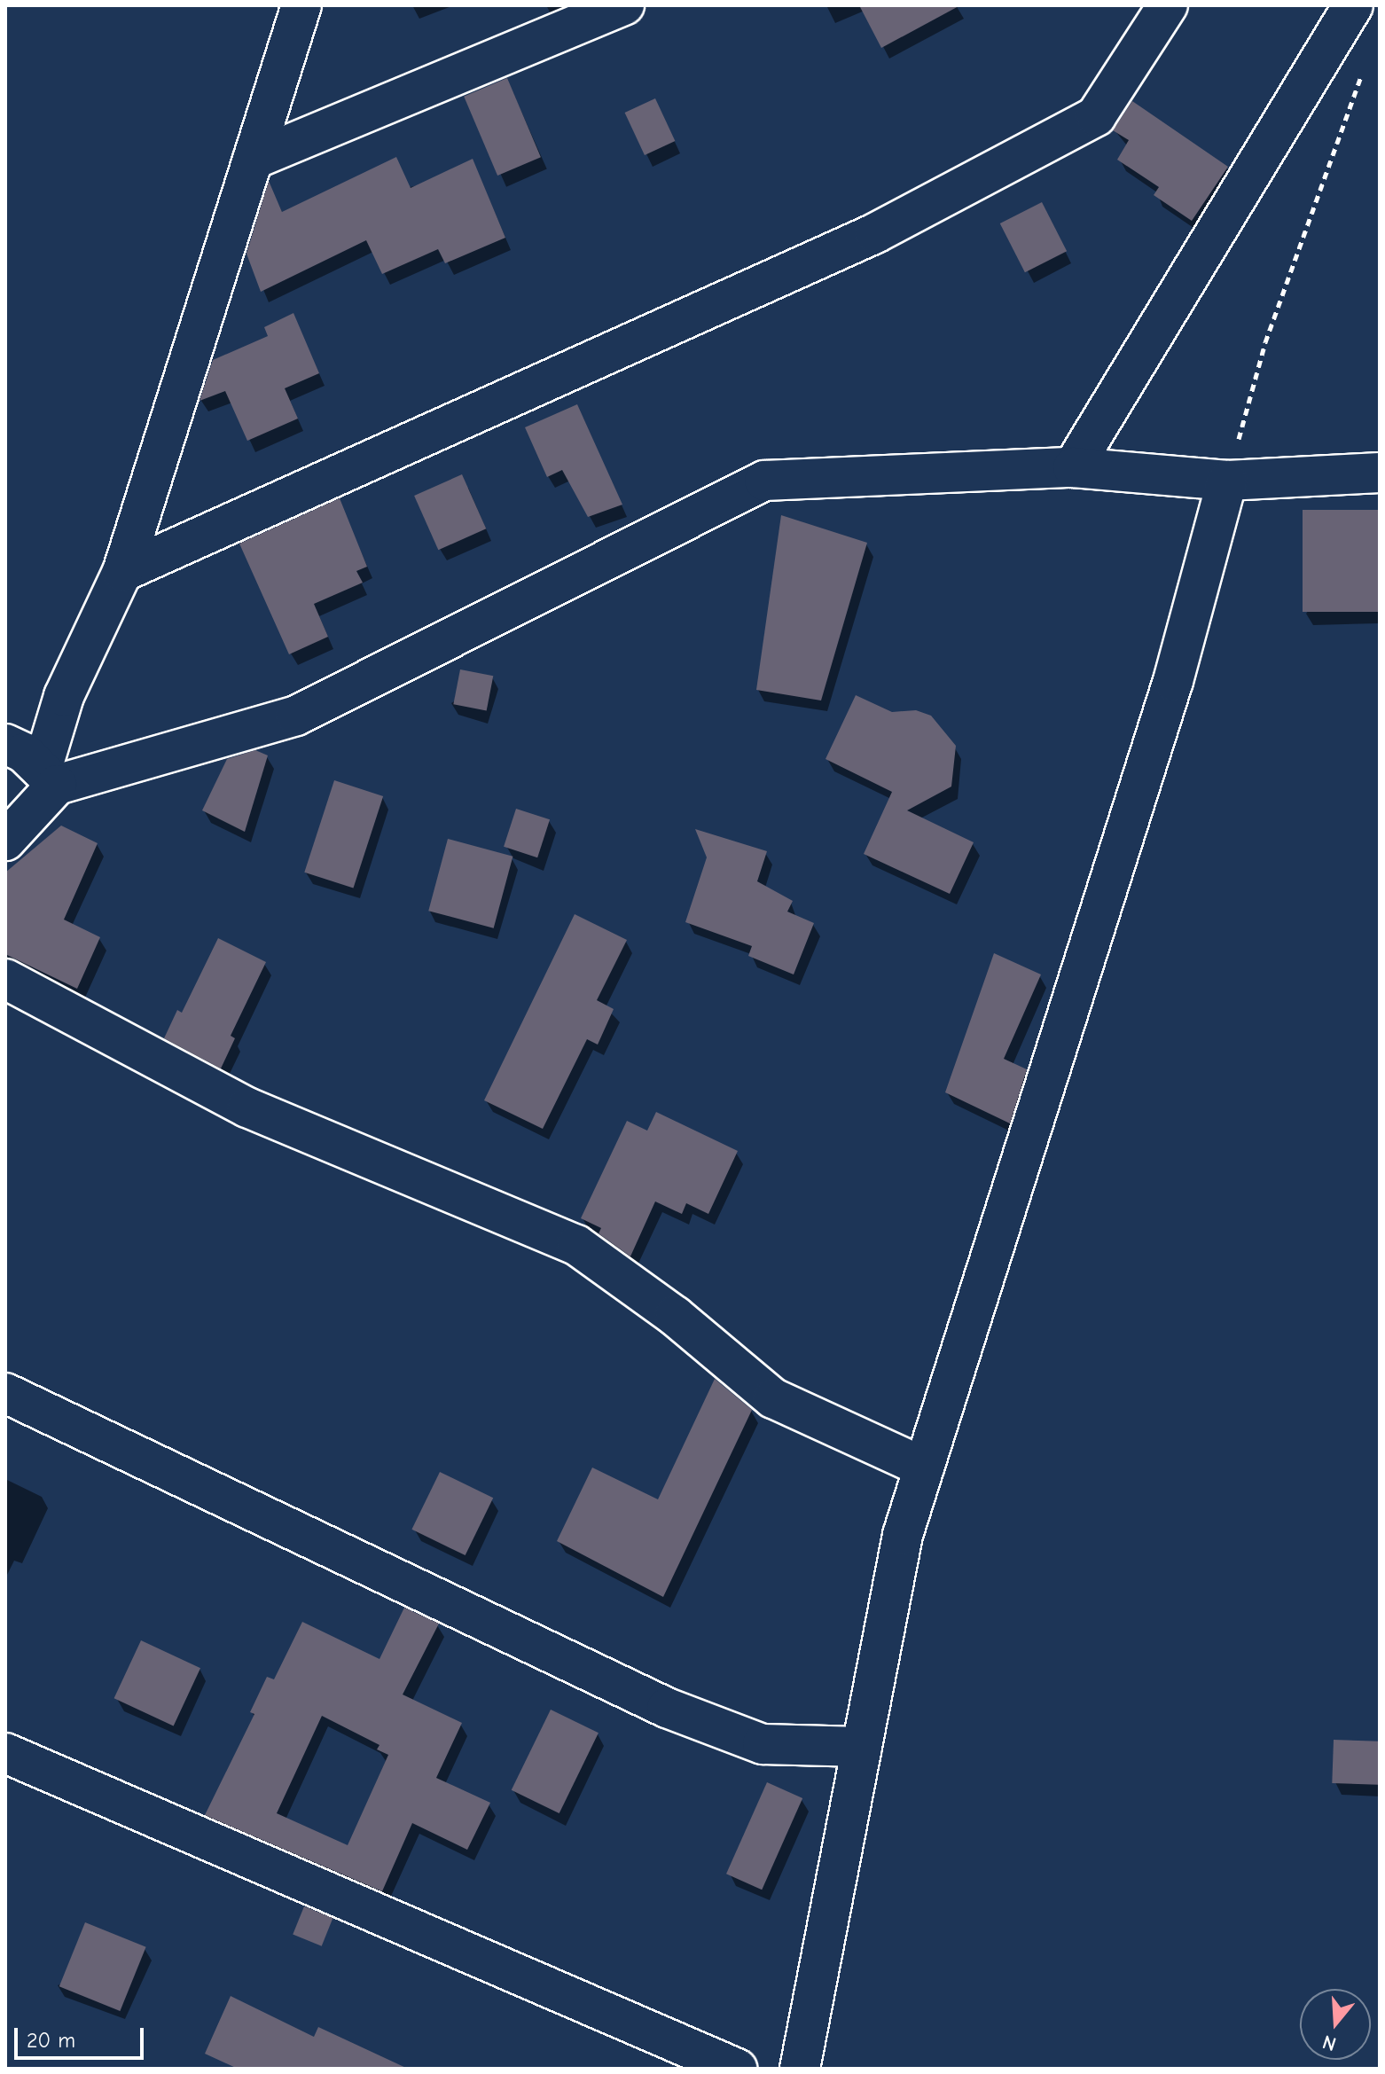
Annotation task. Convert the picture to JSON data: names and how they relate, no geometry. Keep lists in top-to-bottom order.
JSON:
{
  "scale_bar": "20 m",
  "north": "bottom"
}
